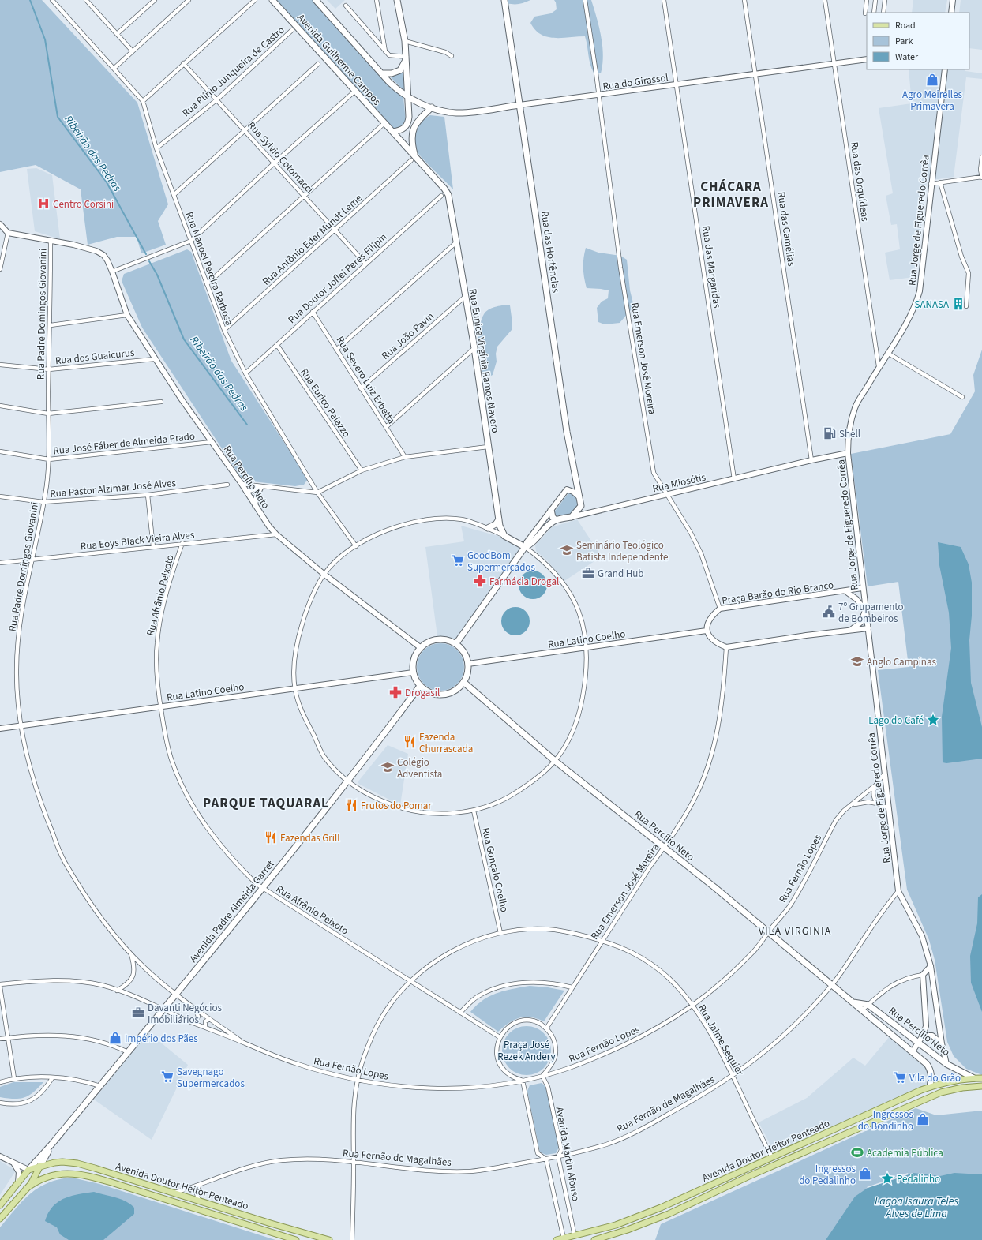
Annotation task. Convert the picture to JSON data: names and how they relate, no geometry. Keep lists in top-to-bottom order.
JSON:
{
  "streets": {
    "main road": [
      "Avenida Guilherme Campos",
      "Rua do Girassol",
      "Rua das Hortências",
      "Rua Eunice Virgínia Ramos Navero",
      "Rua Percílio Neto",
      "Rua Miosótis",
      "Avenida Padre Almeida Garret",
      "Avenida Doutor Heitor Penteado"
    ],
    "street": [
      "Rua Plínio Junqueira de Castro",
      "Rua Sylvio Cotomacci",
      "Rua das Orquídeas",
      "Rua Jorge de Figueredo Corrêa",
      "Rua das Camélias",
      "Rua Antônio Eder Mundt Leme",
      "Rua das Margaridas",
      "Rua Manoel Pereira Barbosa",
      "Rua Doutor Joflei Peres Filipin",
      "Rua Padre Domingos Giovanini",
      "Rua João Pavin",
      "Rua dos Guaicurus",
      "Rua Emerson José Moreira",
      "Rua Severo Luiz Erbetta",
      "Rua Eurico Palazzo",
      "Rua José Fáber de Almeida Prado",
      "Rua Pastor Alzimar José Alves",
      "Rua Eoys Black Vieira Alves",
      "Praça Barão do Rio Branco",
      "Rua Afrânio Peixoto",
      "Rua Latino Coelho",
      "Rua Fernão Lopes",
      "Rua Gonçalo Coelho",
      "Rua Jaime Sequier",
      "Rua Fernão de Magalhães",
      "Avenida Martin Afonso"
    ]
  },
  "crossings": [
    ["Avenida Guilherme Campos", "Rua Antônio Eder Mundt Leme"],
    ["Avenida Guilherme Campos", "Rua Eunice Virgínia Ramos Navero"],
    ["Rua Plínio Junqueira de Castro", "Rua Sylvio Cotomacci"],
    ["Rua Plínio Junqueira de Castro", "Rua Manoel Pereira Barbosa"],
    ["Rua do Girassol", "Rua das Orquídeas"],
    ["Rua do Girassol", "Rua das Camélias"],
    ["Rua do Girassol", "Rua das Hortências"],
    ["Rua do Girassol", "Rua das Margaridas"],
    ["Rua do Girassol", "Rua Emerson José Moreira"],
    ["Rua Sylvio Cotomacci", "Rua Antônio Eder Mundt Leme"],
    ["Rua Sylvio Cotomacci", "Rua Doutor Joflei Peres Filipin"],
    ["Rua das Orquídeas", "Rua Jorge de Figueredo Corrêa"],
    ["Rua Jorge de Figueredo Corrêa", "Rua Percílio Neto"],
    ["Rua Jorge de Figueredo Corrêa", "Rua Miosótis"],
    ["Rua Jorge de Figueredo Corrêa", "Praça Barão do Rio Branco"],
    ["Rua Jorge de Figueredo Corrêa", "Rua Fernão Lopes"],
    ["Rua Jorge de Figueredo Corrêa", "Rua Fernão de Magalhães"],
    ["Rua das Camélias", "Rua Miosótis"],
    ["Rua Antônio Eder Mundt Leme", "Rua Manoel Pereira Barbosa"],
    ["Rua das Margaridas", "Rua Miosótis"],
    ["Rua Manoel Pereira Barbosa", "Rua Doutor Joflei Peres Filipin"],
    ["Rua Doutor Joflei Peres Filipin", "Rua Severo Luiz Erbetta"],
    ["Rua Doutor Joflei Peres Filipin", "Rua Eurico Palazzo"],
    ["Rua Padre Domingos Giovanini", "Rua dos Guaicurus"],
    ["Rua Padre Domingos Giovanini", "Rua José Fáber de Almeida Prado"],
    ["Rua Padre Domingos Giovanini", "Rua Percílio Neto"],
    ["Rua Padre Domingos Giovanini", "Rua Pastor Alzimar José Alves"],
    ["Rua Padre Domingos Giovanini", "Rua Eoys Black Vieira Alves"],
    ["Rua Padre Domingos Giovanini", "Rua Latino Coelho"],
    ["Rua Padre Domingos Giovanini", "Rua Fernão Lopes"],
    ["Rua Padre Domingos Giovanini", "Avenida Padre Almeida Garret"],
    ["Rua João Pavin", "Rua Eunice Virgínia Ramos Navero"],
    ["Rua João Pavin", "Rua Severo Luiz Erbetta"],
    ["Rua dos Guaicurus", "Rua Percílio Neto"],
    ["Rua Emerson José Moreira", "Rua Percílio Neto"],
    ["Rua Emerson José Moreira", "Rua Miosótis"],
    ["Rua Emerson José Moreira", "Praça Barão do Rio Branco"],
    ["Rua Emerson José Moreira", "Rua Afrânio Peixoto"],
    ["Rua Emerson José Moreira", "Rua Fernão Lopes"],
    ["Rua Emerson José Moreira", "Rua Jaime Sequier"],
    ["Rua Emerson José Moreira", "Avenida Martin Afonso"],
    ["Rua José Fáber de Almeida Prado", "Rua Percílio Neto"],
    ["Rua Percílio Neto", "Rua Eoys Black Vieira Alves"],
    ["Rua Percílio Neto", "Rua Latino Coelho"],
    ["Rua Percílio Neto", "Rua Fernão Lopes"],
    ["Rua Percílio Neto", "Avenida Padre Almeida Garret"],
    ["Rua Percílio Neto", "Rua Fernão de Magalhães"],
    ["Rua Percílio Neto", "Avenida Doutor Heitor Penteado"],
    ["Rua Eoys Black Vieira Alves", "Rua Afrânio Peixoto"],
    ["Praça Barão do Rio Branco", "Rua Latino Coelho"],
    ["Rua Afrânio Peixoto", "Rua Latino Coelho"],
    ["Rua Afrânio Peixoto", "Rua Fernão Lopes"],
    ["Rua Afrânio Peixoto", "Avenida Padre Almeida Garret"],
    ["Rua Afrânio Peixoto", "Rua Jaime Sequier"],
    ["Rua Afrânio Peixoto", "Avenida Martin Afonso"],
    ["Rua Latino Coelho", "Avenida Padre Almeida Garret"],
    ["Rua Fernão Lopes", "Avenida Padre Almeida Garret"],
    ["Rua Fernão Lopes", "Rua Jaime Sequier"],
    ["Rua Fernão Lopes", "Avenida Martin Afonso"],
    ["Rua Gonçalo Coelho", "Rua Jaime Sequier"],
    ["Rua Jaime Sequier", "Rua Fernão de Magalhães"],
    ["Rua Jaime Sequier", "Avenida Doutor Heitor Penteado"],
    ["Rua Fernão de Magalhães", "Avenida Doutor Heitor Penteado"],
    ["Rua Fernão de Magalhães", "Avenida Martin Afonso"],
    ["Avenida Doutor Heitor Penteado", "Avenida Martin Afonso"]
  ],
  "districts": ["CHÁCARA PRIMAVERA", "PARQUE TAQUARAL", "VILA VIRGINIA"],
  "water": ["Ribeirão das Pedras", "Lagoa Isaura Teles Alves de Lima"],
  "parks": ["Praça José Rezek Andery"],
  "places": {
    "shop": [
      "Agro Meirelles Primavera",
      "Império dos Pães",
      "Ingressos do Bondinho",
      "Ingressos do Pedalinho"
    ],
    "hospital": ["Centro Corsini"],
    "building": ["SANASA"],
    "fuel station": ["Shell"],
    "school or university": ["Seminário Teológico Batista Independente", "Anglo Campinas", "Colégio Adventista"],
    "supermarket": ["GoodBom Supermercados", "Savegnago Supermercados", "Vila do Grão"],
    "office": ["Grand Hub", "Davanti Negócios Imobiliários"],
    "pharmacy": ["Farmácia Drogal", "Drogasil"],
    "public building": ["7º Grupamento de Bombeiros"],
    "place": ["Lago do Café", "Pedalinho"],
    "restaurant": ["Fazenda Churrascada", "Frutos do Pomar", "Fazendas Grill"],
    "sports": ["Academia Pública"]
  },
  "legend": ["Road", "Park", "Water"]
}
